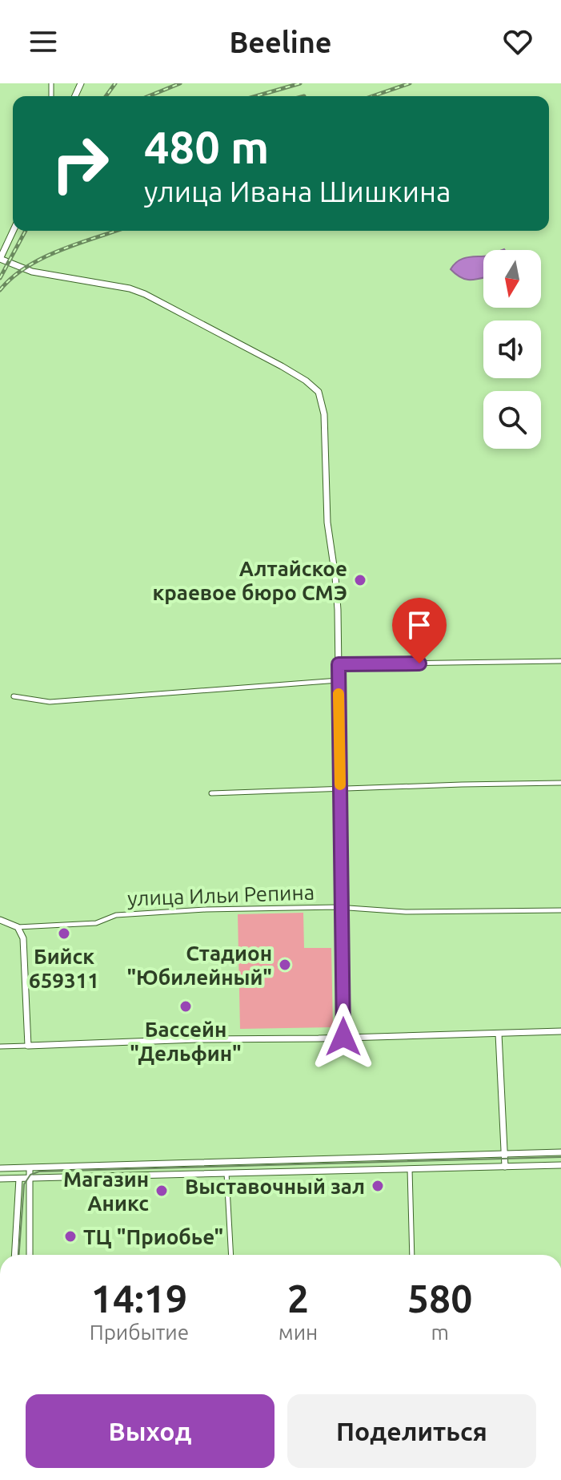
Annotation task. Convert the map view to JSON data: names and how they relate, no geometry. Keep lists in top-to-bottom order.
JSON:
{
  "streets": {
    "street": ["улица Ильи Репина"]
  },
  "places": [
    "Алтайское краевое бюро СМЭ",
    "Бийск 659311",
    "Стадион \"Юбилейный\"",
    "Бассейн \"Дельфин\"",
    "Выставочный зал",
    "Магазин Аникс",
    "ТЦ \"Приобье\""
  ],
  "north": "bottom",
  "page": {
    "header": "Beeline",
    "turn": ["480 m", "улица Ивана Шишкина"],
    "eta": [
      "14:19",
      "Прибытие",
      "2",
      "мин",
      "580",
      "m"
    ],
    "buttons": ["Выход", "Поделиться"]
  }
}
